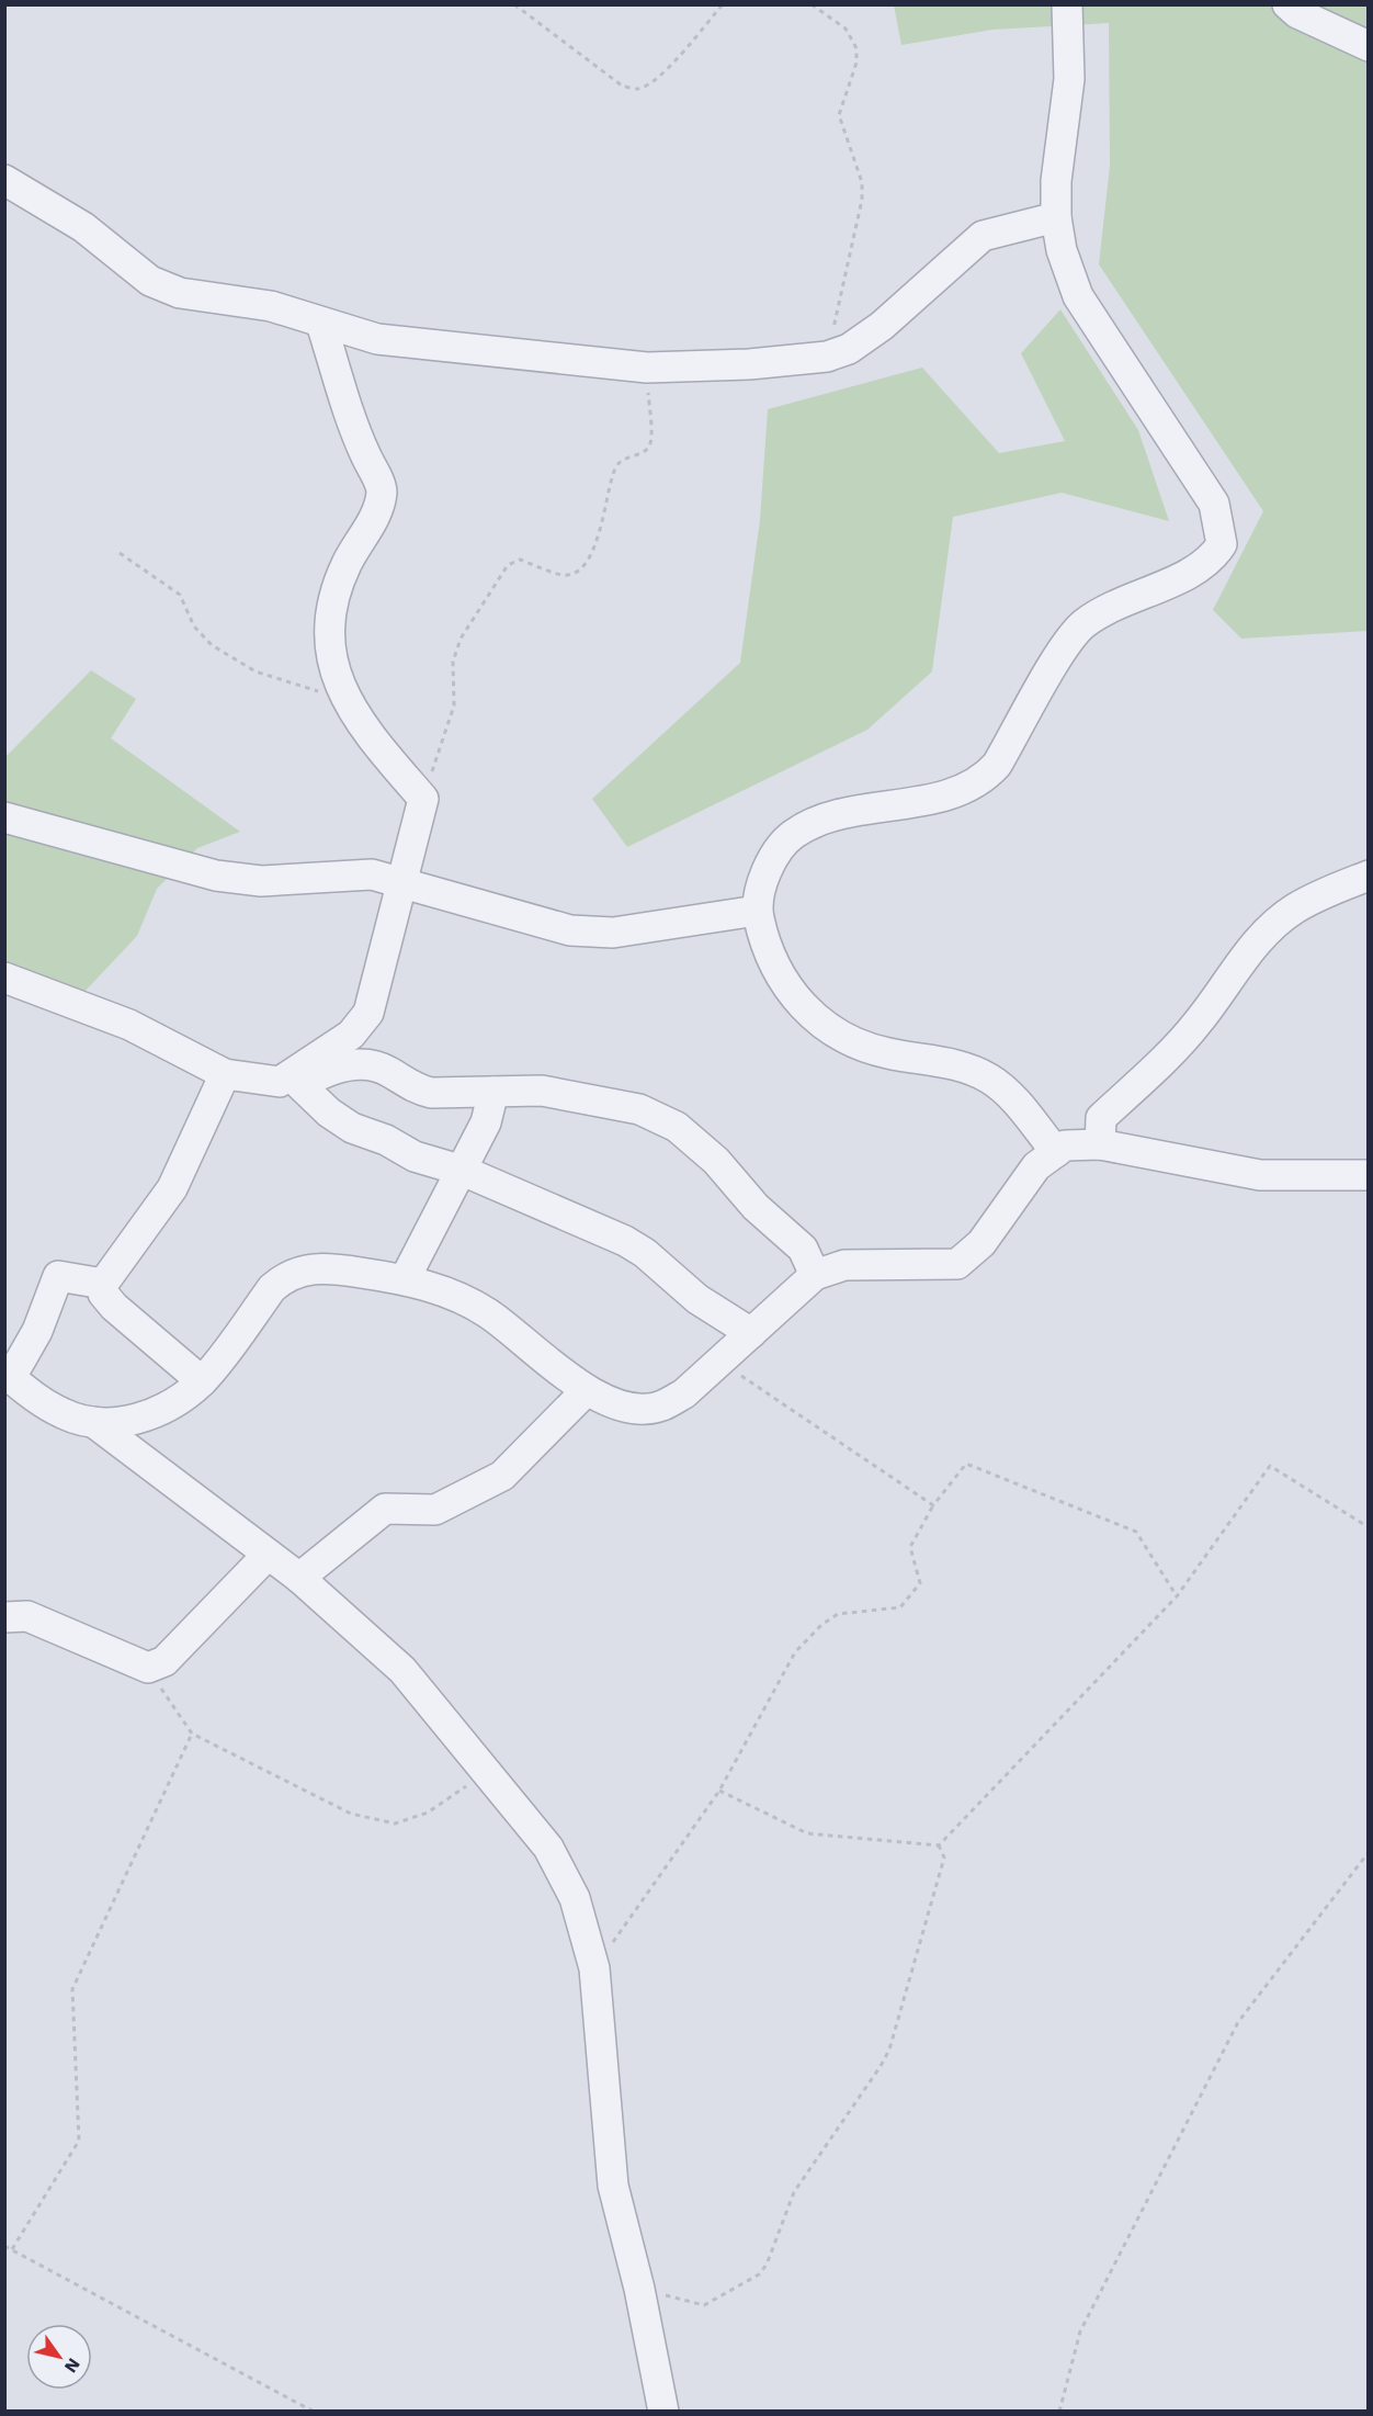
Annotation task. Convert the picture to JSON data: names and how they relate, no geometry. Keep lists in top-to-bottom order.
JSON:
{
  "north": "bottom right"
}
